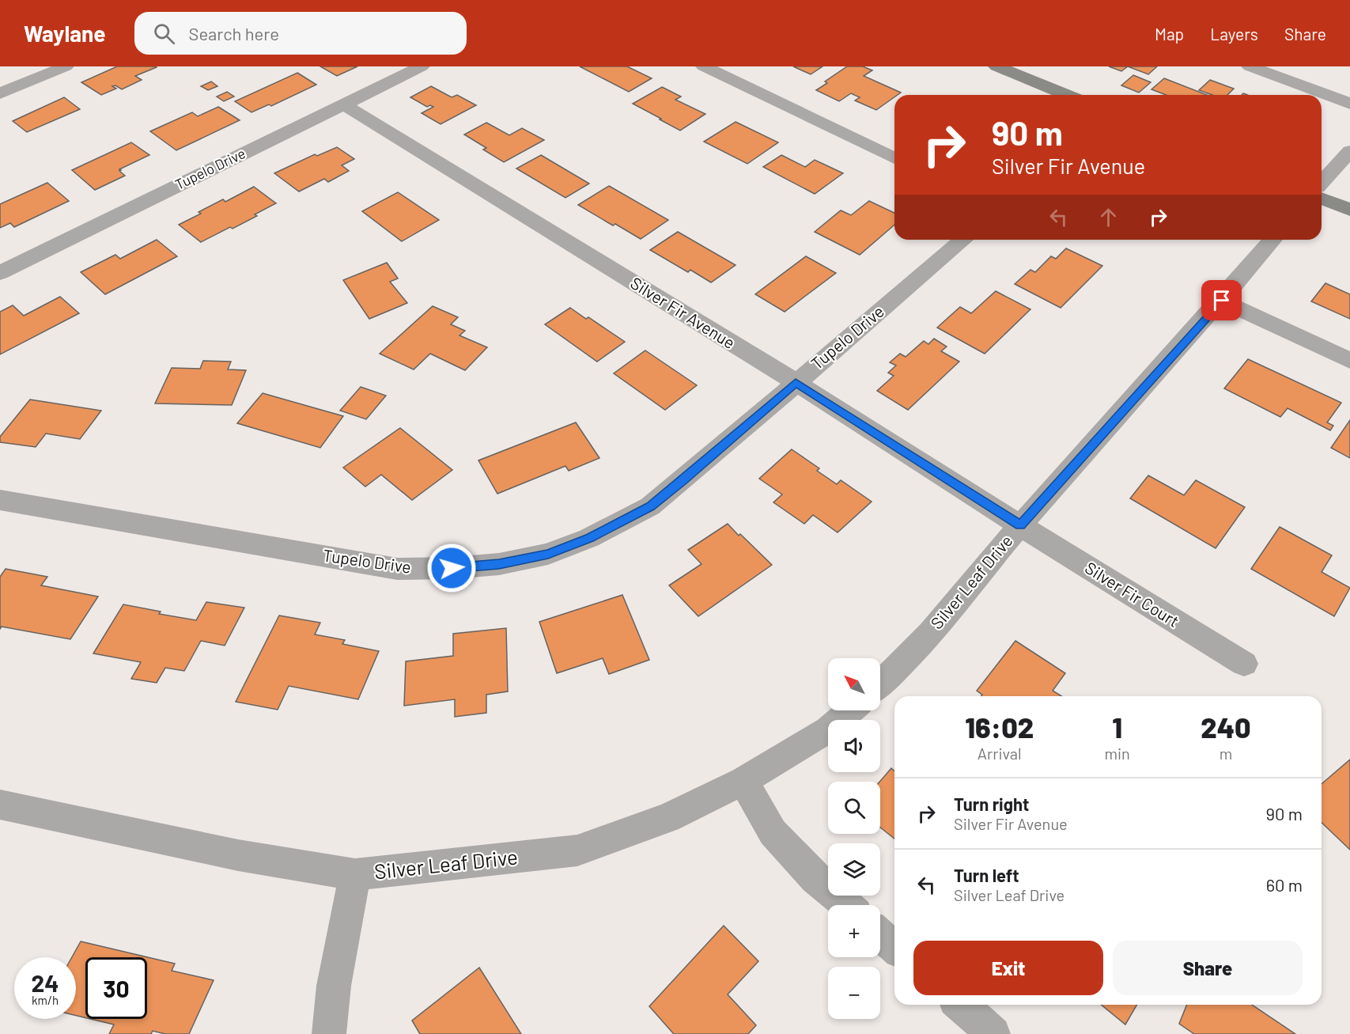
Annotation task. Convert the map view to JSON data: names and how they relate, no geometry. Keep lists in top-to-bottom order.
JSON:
{
  "streets": {
    "street": [
      "Tupelo Drive",
      "Silver Fir Avenue",
      "Silver Leaf Drive",
      "Silver Fir Court"
    ]
  },
  "crossings": [
    ["Tupelo Drive", "Silver Fir Avenue"],
    ["Silver Fir Avenue", "Silver Leaf Drive"],
    ["Silver Fir Avenue", "Silver Fir Court"],
    ["Silver Leaf Drive", "Silver Fir Court"]
  ],
  "north": "top left",
  "page": {
    "header": "Waylane",
    "search": "Search here",
    "nav": ["Map", "Layers", "Share"],
    "turn": ["90 m", "Silver Fir Avenue"],
    "map_buttons": ["+", "−"],
    "eta": [
      "16:02",
      "Arrival",
      "1",
      "min",
      "240",
      "m"
    ],
    "list": [
      {
        "name": "Turn right",
        "note": "Silver Fir Avenue",
        "value": "90 m"
      },
      {
        "name": "Turn left",
        "note": "Silver Leaf Drive",
        "value": "60 m"
      }
    ],
    "buttons": ["Exit", "Share"],
    "speed": "24 km/h",
    "limit": "30"
  }
}
